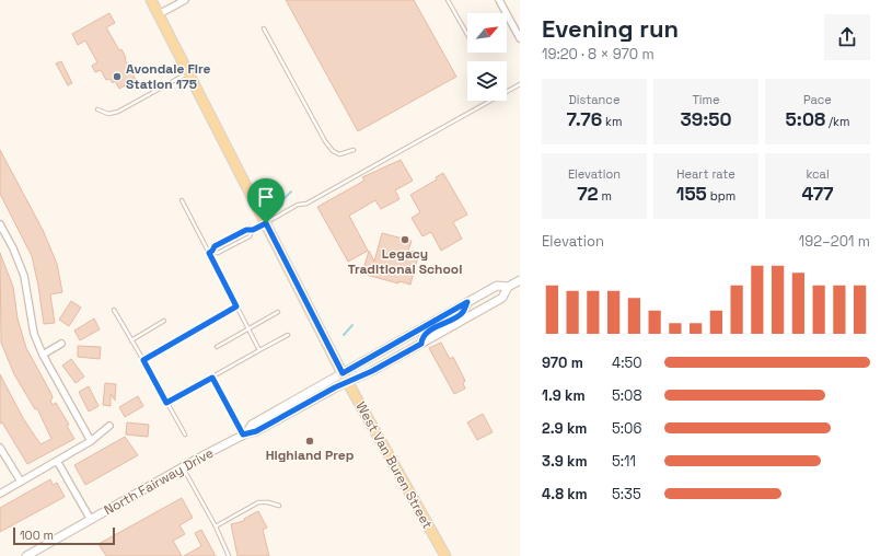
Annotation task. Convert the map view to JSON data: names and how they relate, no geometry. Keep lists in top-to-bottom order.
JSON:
{
  "streets": {
    "main road": ["West Van Buren Street"],
    "street": ["North Fairway Drive"]
  },
  "crossings": [
    ["West Van Buren Street", "North Fairway Drive"]
  ],
  "places": ["Avondale Fire Station 175", "Legacy Traditional School", "Highland Prep"],
  "scale_bar": "100 m",
  "north": "top right",
  "page": {
    "heading": ["Evening run", "19:20 · 8 × 970 m"],
    "stats": [
      ["Distance", "7.76 km"],
      ["Time", "39:50"],
      ["Pace", "5:08 /km"],
      ["Elevation", "72 m"],
      ["Heart rate", "155 bpm"],
      ["kcal", "477"]
    ],
    "chart": ["Elevation", "192–201 m"],
    "list": [
      {
        "name": "970 m",
        "note": "4:50"
      },
      {
        "name": "1.9 km",
        "note": "5:08"
      },
      {
        "name": "2.9 km",
        "note": "5:06"
      },
      {
        "name": "3.9 km",
        "note": "5:11"
      },
      {
        "name": "4.8 km",
        "note": "5:35"
      }
    ],
    "scale": "100 m"
  }
}
